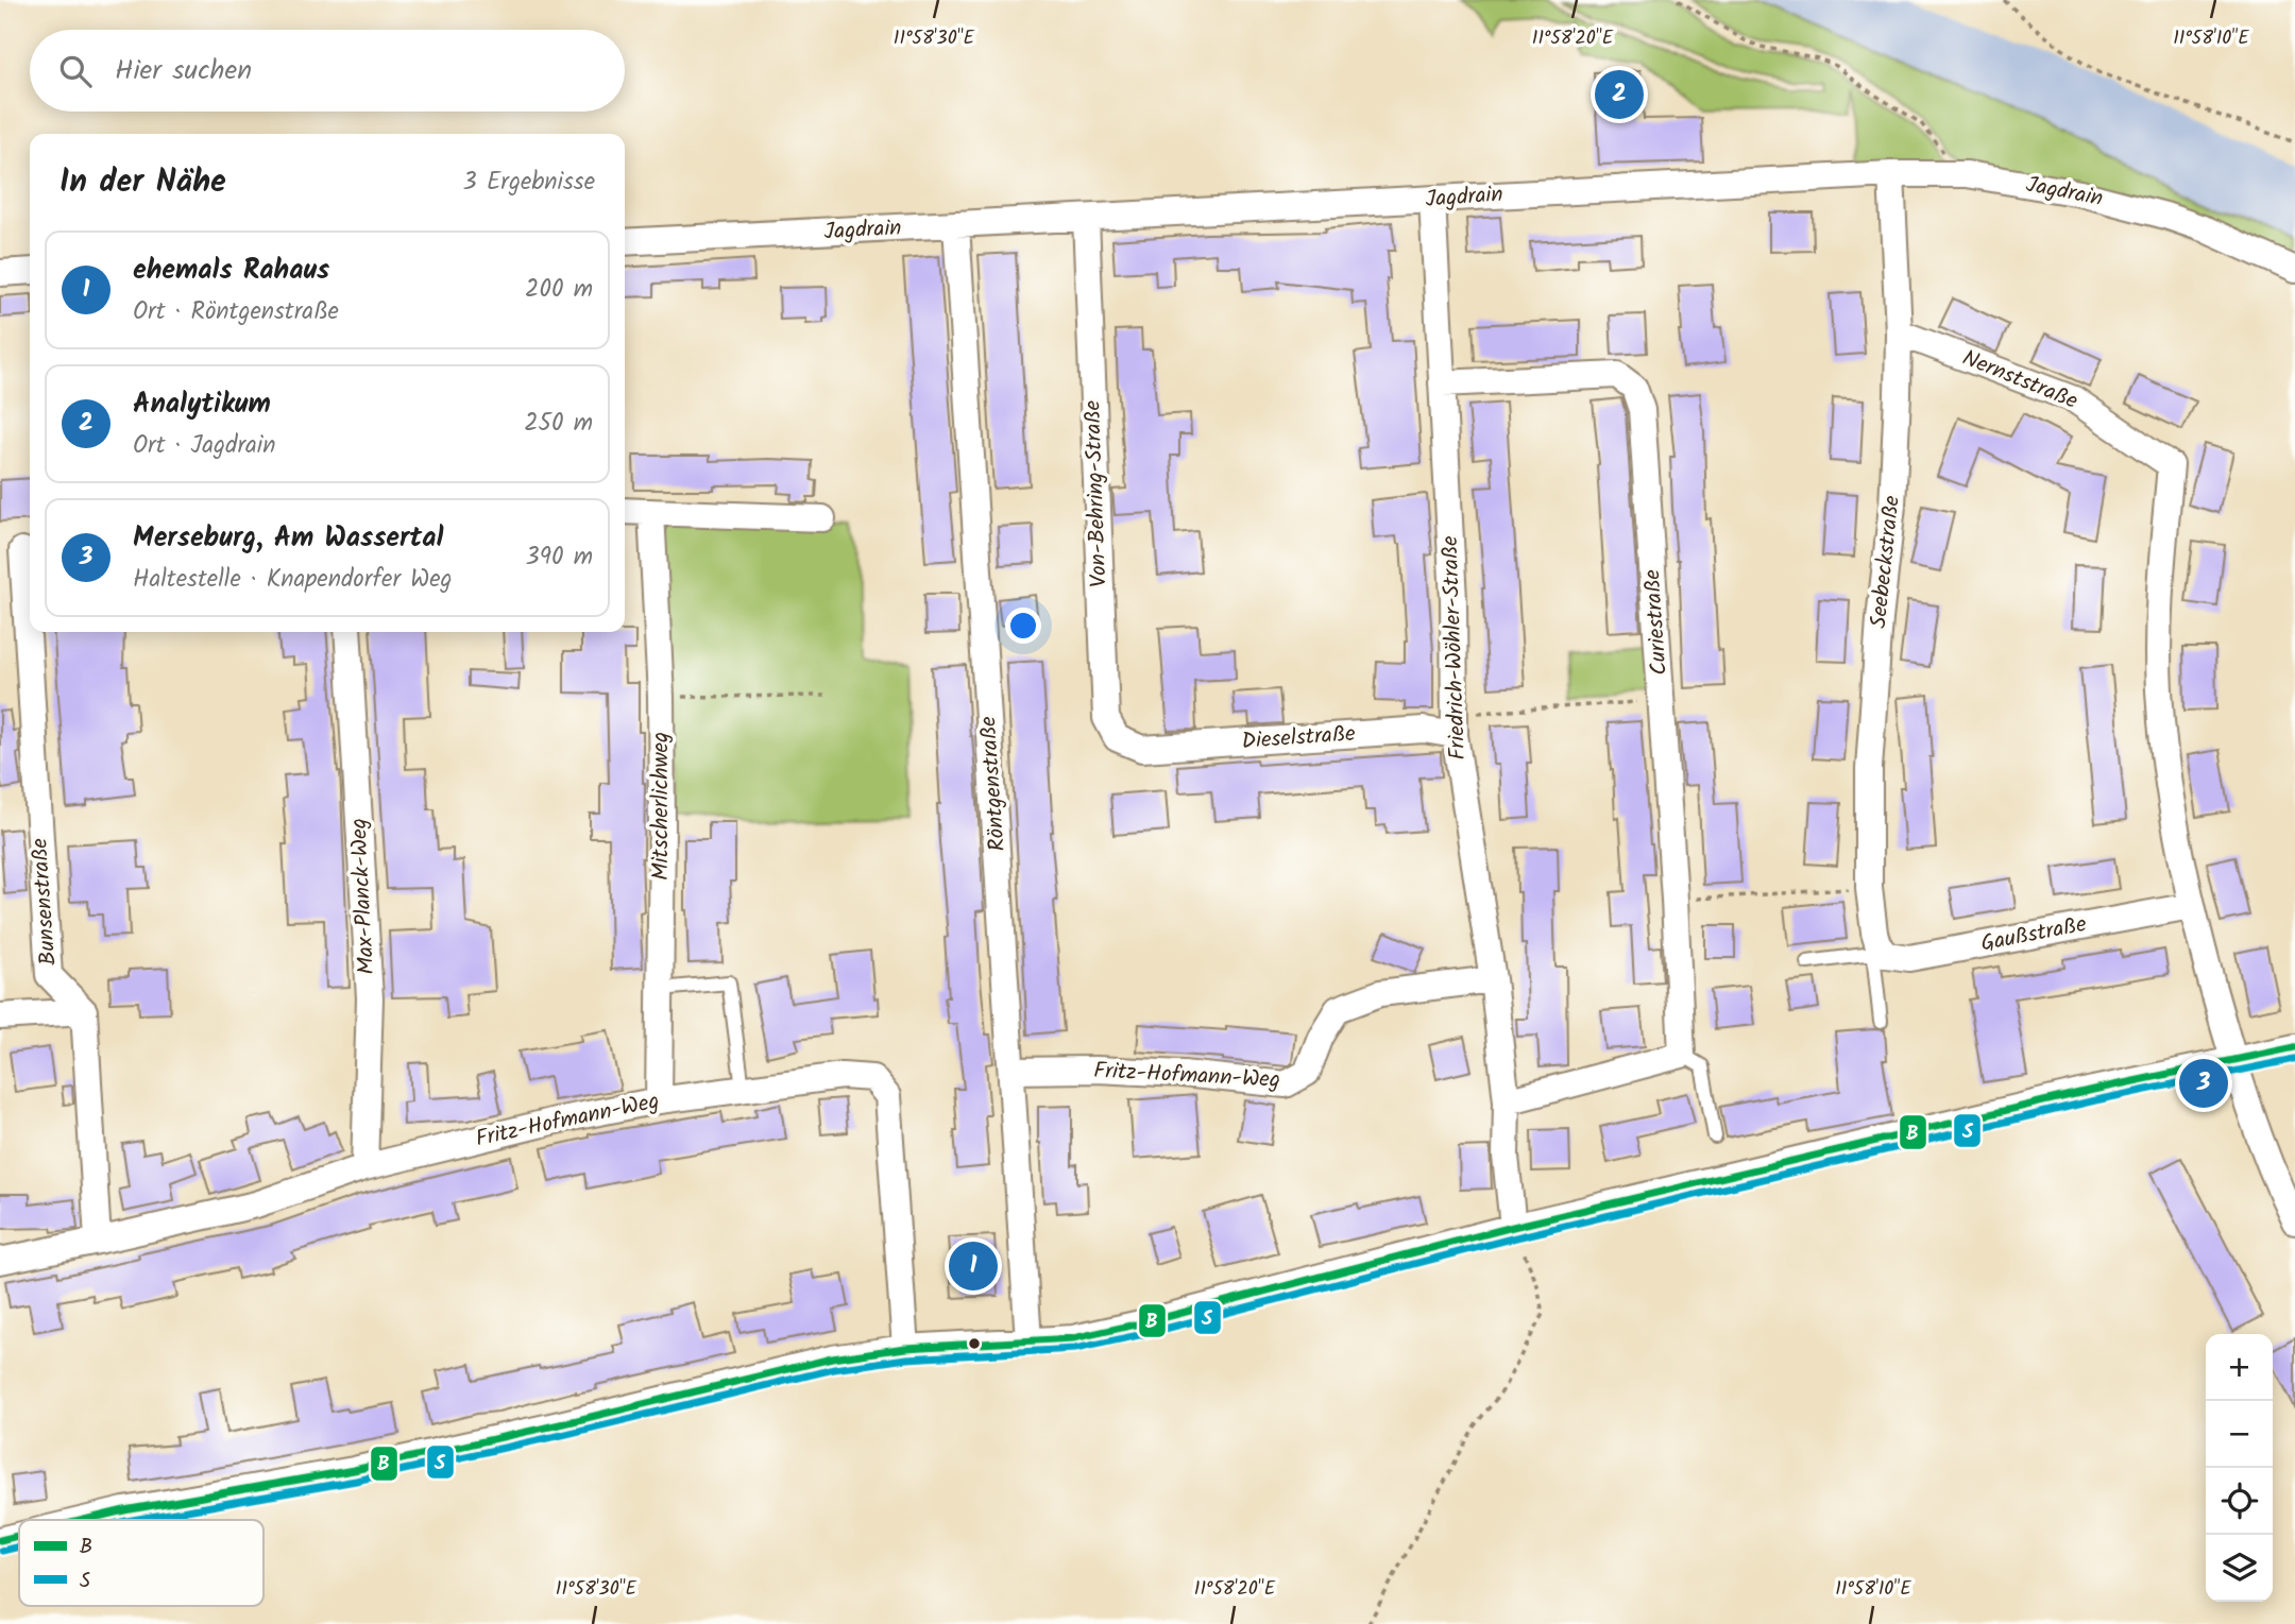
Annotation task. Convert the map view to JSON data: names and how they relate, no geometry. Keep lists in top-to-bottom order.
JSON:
{
  "streets": {
    "street": [
      "Jagdrain",
      "Nernststraße",
      "Von-Behring-Straße",
      "Seebeckstraße",
      "Curiestraße",
      "Friedrich-Wöhler-Straße",
      "Dieselstraße",
      "Röntgenstraße",
      "Mitscherlichweg",
      "Max-Planck-Weg",
      "Bunsenstraße",
      "Gaußstraße",
      "Fritz-Hofmann-Weg"
    ]
  },
  "crossings": [
    ["Jagdrain", "Von-Behring-Straße"],
    ["Jagdrain", "Seebeckstraße"],
    ["Jagdrain", "Friedrich-Wöhler-Straße"],
    ["Jagdrain", "Röntgenstraße"],
    ["Nernststraße", "Seebeckstraße"],
    ["Nernststraße", "Gaußstraße"],
    ["Von-Behring-Straße", "Dieselstraße"],
    ["Seebeckstraße", "Gaußstraße"],
    ["Curiestraße", "Friedrich-Wöhler-Straße"],
    ["Friedrich-Wöhler-Straße", "Dieselstraße"],
    ["Friedrich-Wöhler-Straße", "Fritz-Hofmann-Weg"],
    ["Röntgenstraße", "Fritz-Hofmann-Weg"],
    ["Mitscherlichweg", "Fritz-Hofmann-Weg"],
    ["Max-Planck-Weg", "Fritz-Hofmann-Weg"]
  ],
  "lines": ["transit line B", "transit line S"],
  "legend": ["B", "S"],
  "page": {
    "search": "Hier suchen",
    "pins": ["2", "3", "1"],
    "heading": ["In der Nähe", "3 Ergebnisse"],
    "list": [
      {
        "mark": "1",
        "name": "ehemals Rahaus",
        "note": "Ort · Röntgenstraße",
        "value": "200 m"
      },
      {
        "mark": "2",
        "name": "Analytikum",
        "note": "Ort · Jagdrain",
        "value": "250 m"
      },
      {
        "mark": "3",
        "name": "Merseburg, Am Wassertal",
        "note": "Haltestelle · Knapendorfer Weg",
        "value": "390 m"
      }
    ],
    "map_buttons": ["+", "−"]
  },
  "coordinates": ["11°58'30\"E", "11°58'20\"E", "11°58'10\"E"]
}
